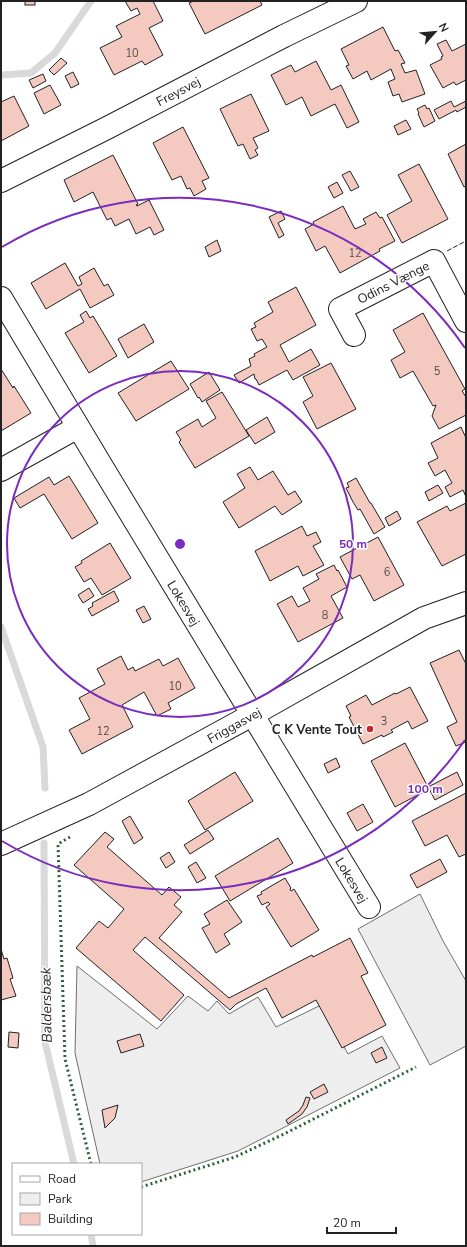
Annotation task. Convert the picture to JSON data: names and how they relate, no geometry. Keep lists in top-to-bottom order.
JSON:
{
  "streets": {
    "street": [
      "Freysvej",
      "Odins Vænge",
      "Lokesvej",
      "Friggasvej"
    ]
  },
  "crossings": [
    ["Lokesvej", "Friggasvej"]
  ],
  "water": ["Baldersbæk"],
  "places": ["C K Vente Tout"],
  "house_numbers": [
    "10",
    "12",
    "5",
    "6",
    "8",
    "10",
    "3",
    "12"
  ],
  "legend": ["Road", "Park", "Building"],
  "scale_bar": "20 m",
  "north": "top right",
  "rings": ["50 m", "100 m"]
}
